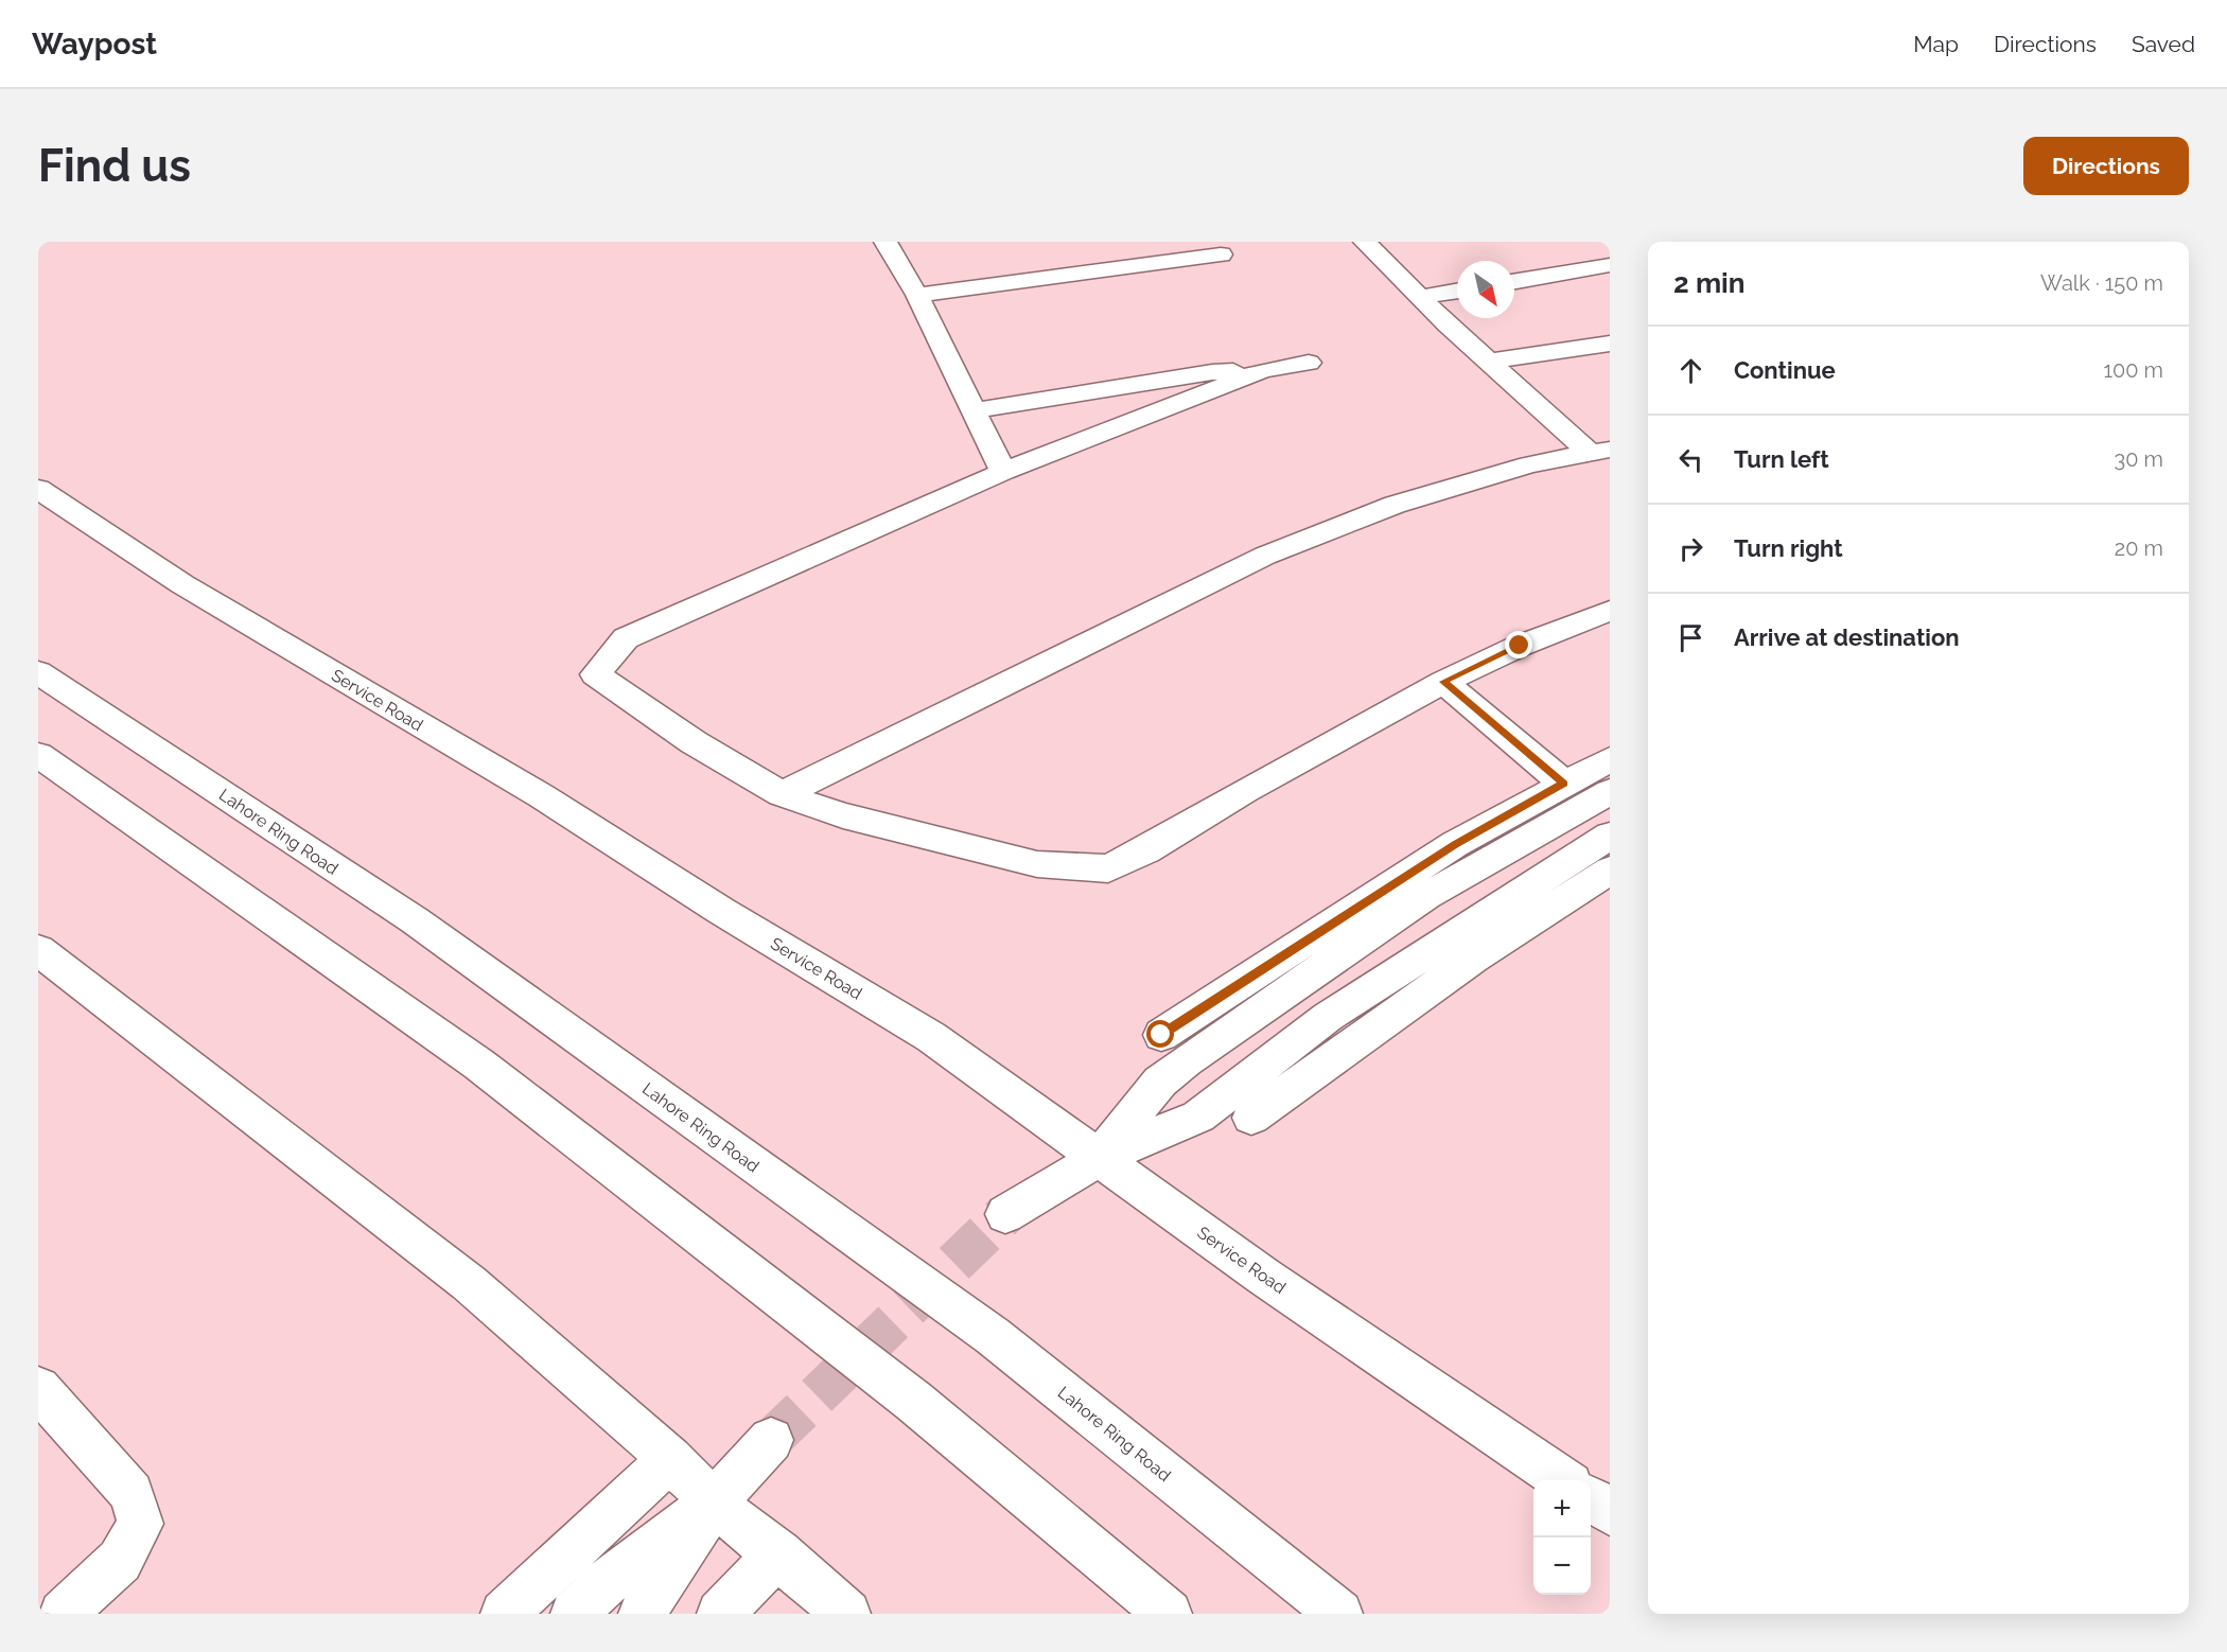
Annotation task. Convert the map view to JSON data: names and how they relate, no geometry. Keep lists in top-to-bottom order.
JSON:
{
  "streets": {
    "main road": ["Service Road", "Lahore Ring Road"]
  },
  "north": "bottom right",
  "page": {
    "header": "Waypost",
    "nav": ["Map", "Directions", "Saved"],
    "buttons": "Directions",
    "title": "Find us",
    "heading": ["2 min", "Walk · 150 m"],
    "list": [
      ["Continue", "100 m"],
      ["Turn left", "30 m"],
      ["Turn right", "20 m"],
      "Arrive at destination"
    ],
    "map_buttons": ["+", "−"]
  }
}
